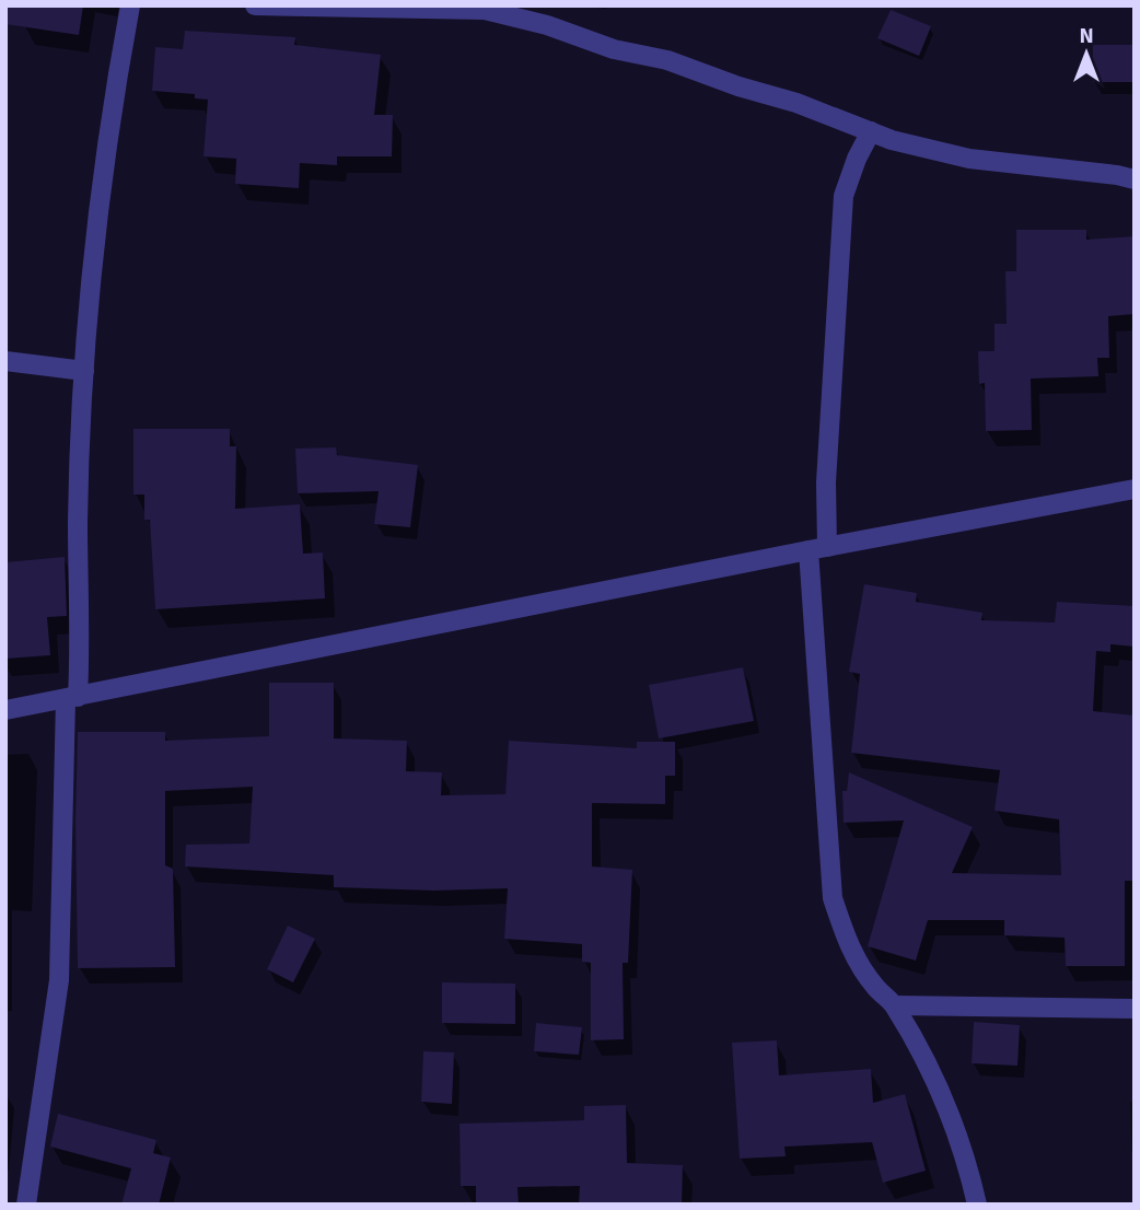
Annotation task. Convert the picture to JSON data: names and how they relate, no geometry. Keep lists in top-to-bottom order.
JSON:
{
  "north": "top"
}
